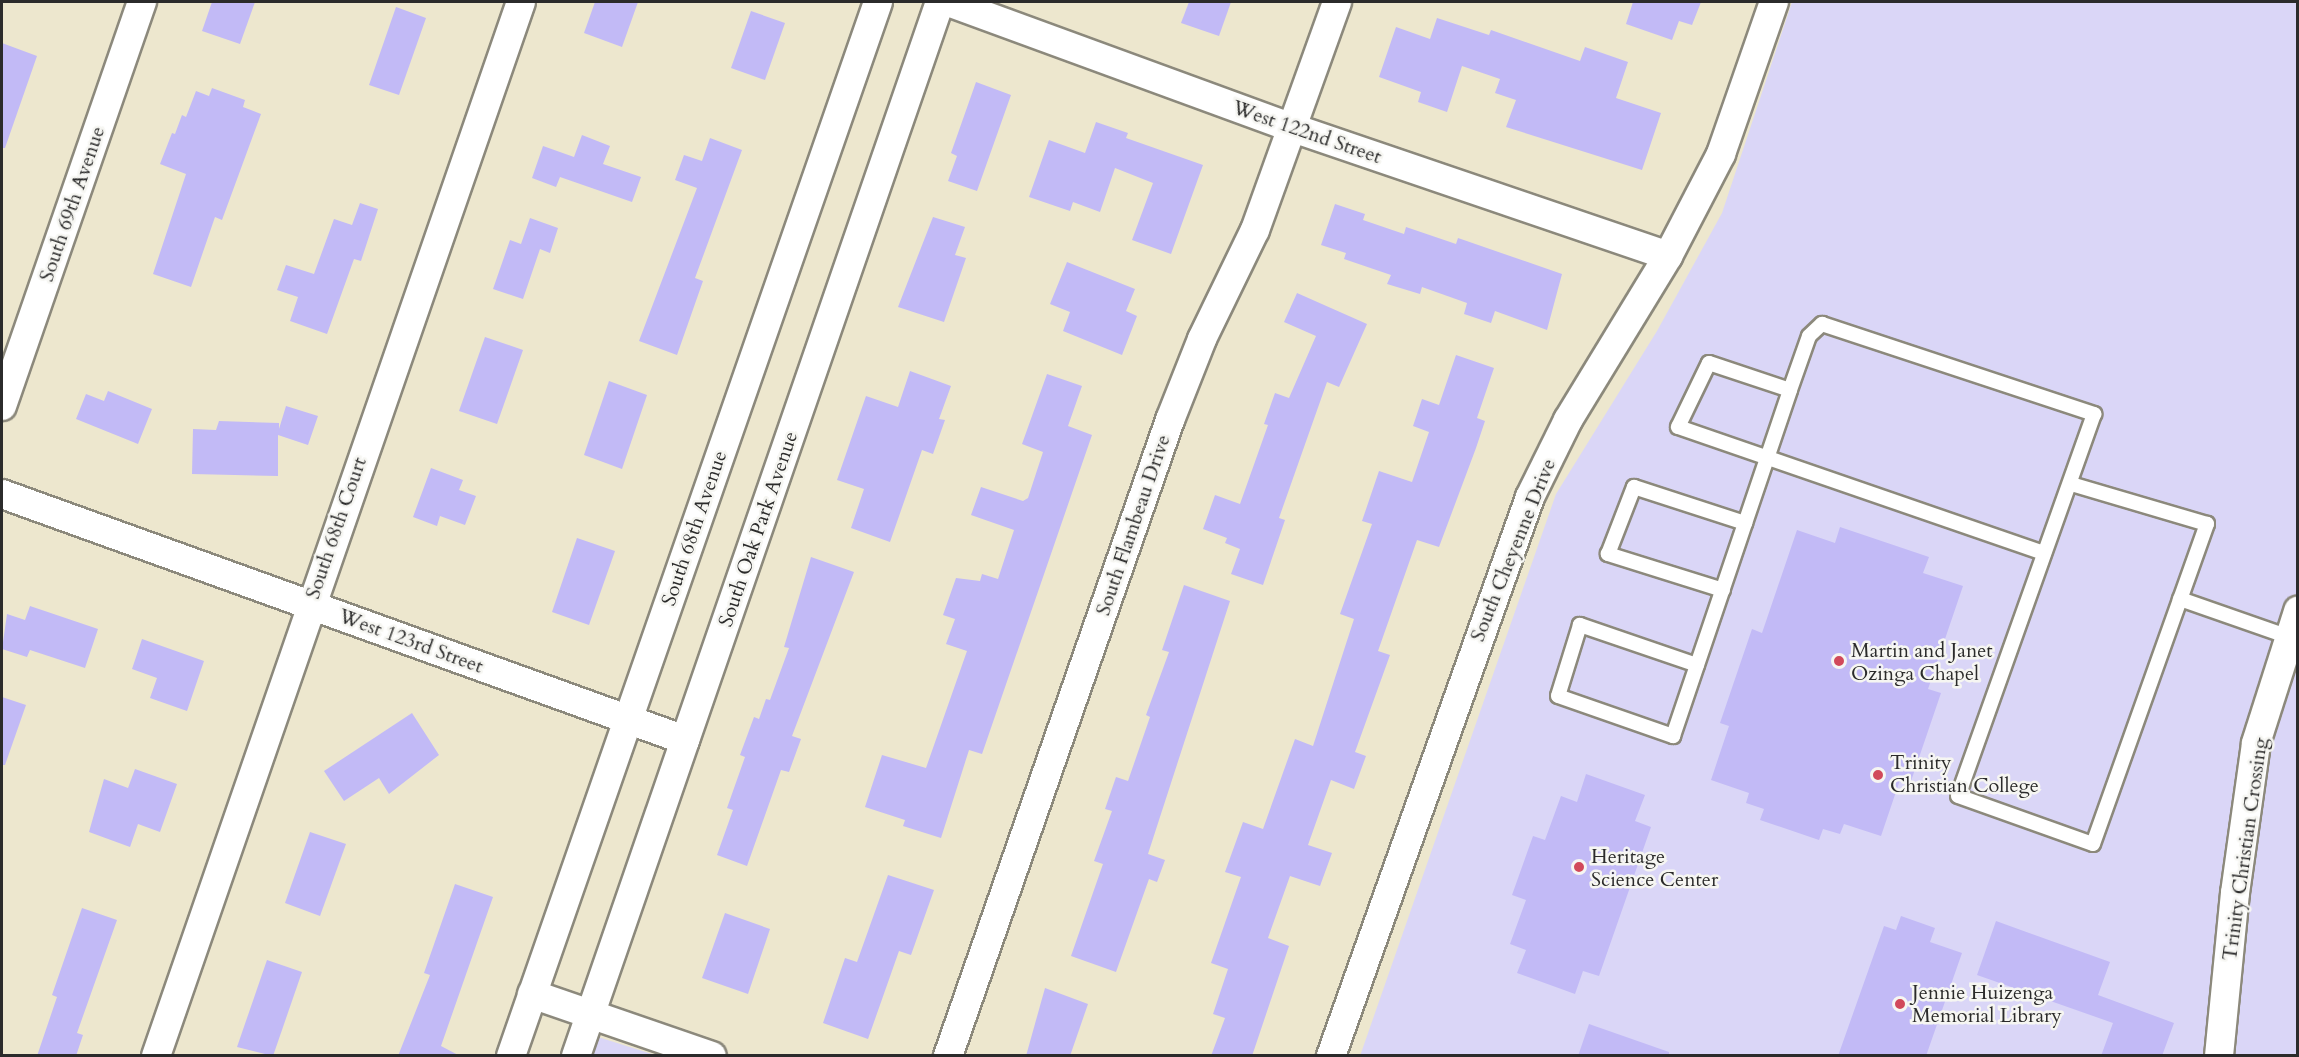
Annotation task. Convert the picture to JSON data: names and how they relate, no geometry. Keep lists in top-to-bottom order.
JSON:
{
  "streets": {
    "street": [
      "West 122nd Street",
      "South 69th Avenue",
      "South Flambeau Drive",
      "South 68th Court",
      "South 68th Avenue",
      "South Oak Park Avenue",
      "South Cheyenne Drive",
      "West 123rd Street",
      "Trinity Christian Crossing"
    ]
  },
  "crossings": [
    ["West 122nd Street", "South Flambeau Drive"],
    ["West 122nd Street", "South Cheyenne Drive"],
    ["South 68th Court", "West 123rd Street"],
    ["South 68th Avenue", "West 123rd Street"],
    ["South Oak Park Avenue", "West 123rd Street"]
  ],
  "places": [
    "Martin and Janet Ozinga Chapel",
    "Trinity Christian College",
    "Heritage Science Center",
    "Jennie Huizenga Memorial Library"
  ]
}
